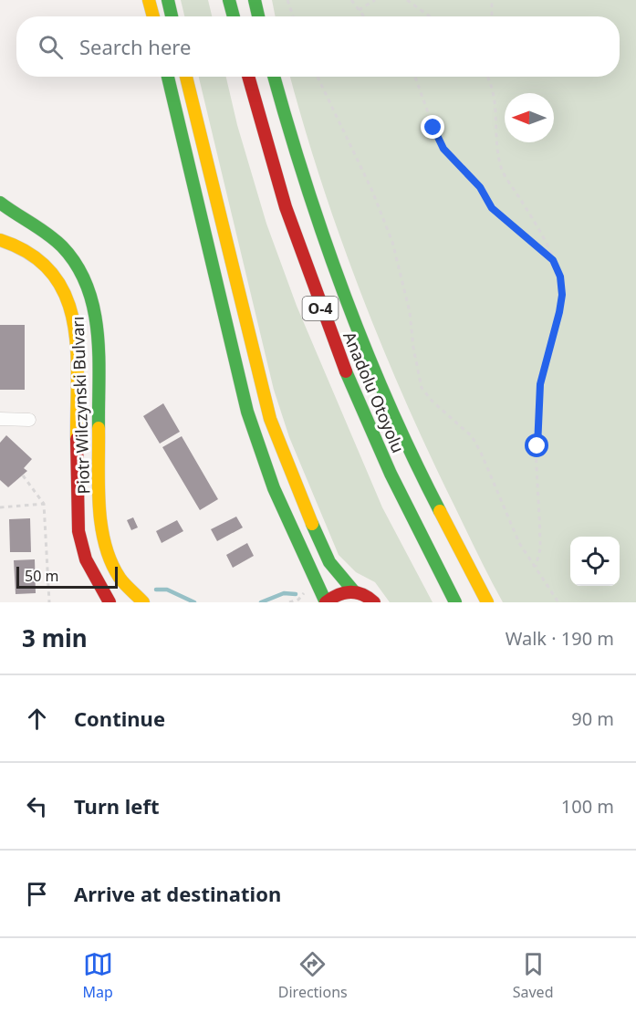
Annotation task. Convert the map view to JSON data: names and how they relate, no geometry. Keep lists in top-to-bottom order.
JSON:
{
  "streets": {
    "main road": ["O-4", "Anadolu Otoyolu", "Piotr Wilczynski Bulvarı"]
  },
  "scale_bar": "50 m",
  "north": "left",
  "page": {
    "search": "Search here",
    "scale": "50 m",
    "heading": ["3 min", "Walk · 190 m"],
    "list": [
      ["Continue", "90 m"],
      ["Turn left", "100 m"],
      "Arrive at destination"
    ],
    "nav": ["Map", "Directions", "Saved"]
  }
}
